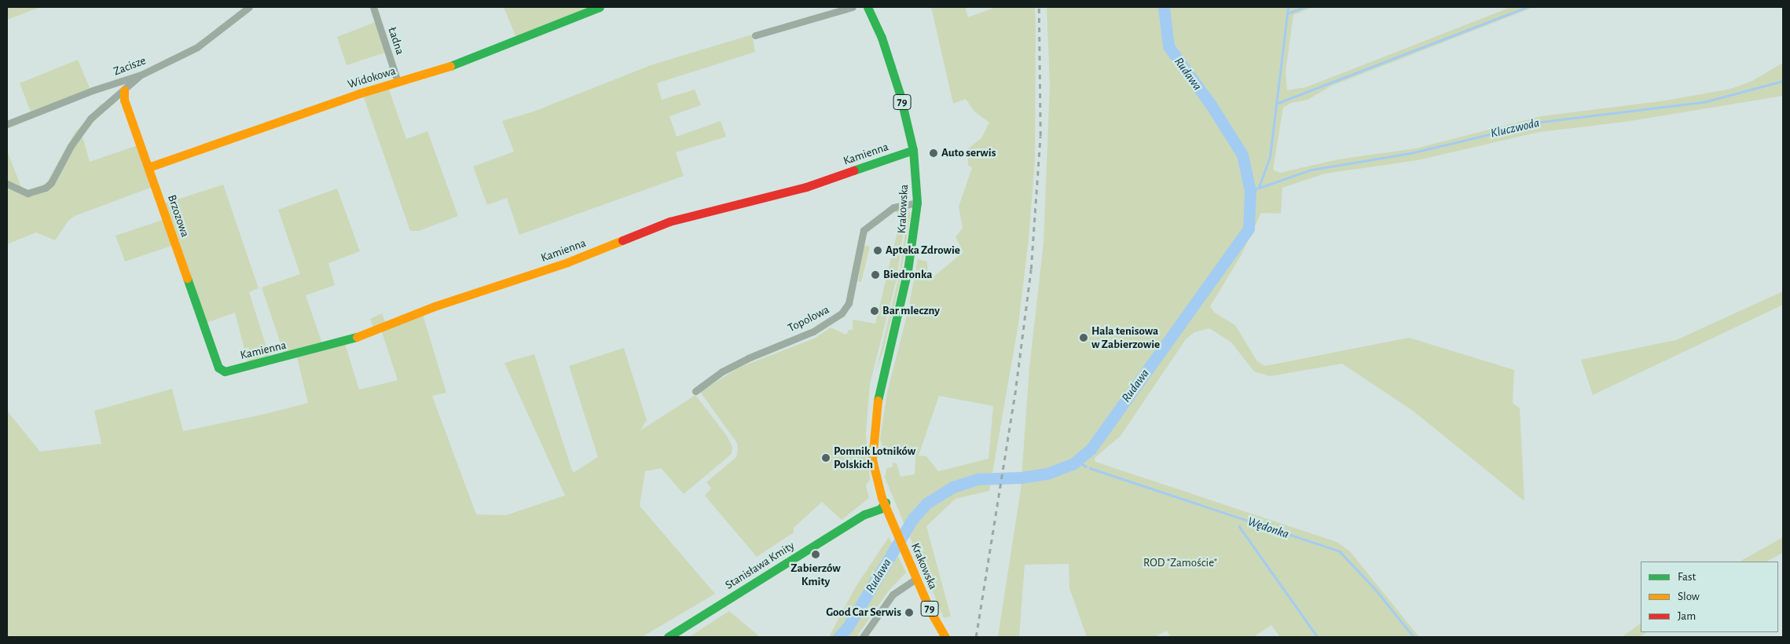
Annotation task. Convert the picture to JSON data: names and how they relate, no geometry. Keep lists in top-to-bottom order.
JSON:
{
  "streets": {
    "street": [
      "Ładna",
      "Zacisze",
      "Widokowa",
      "79",
      "Kamienna",
      "Krakowska",
      "Brzozowa",
      "Topolowa",
      "Stanisława Kmity"
    ]
  },
  "crossings": [
    ["Ładna", "Widokowa"],
    ["Widokowa", "Brzozowa"],
    ["Kamienna", "Krakowska"],
    ["Kamienna", "Brzozowa"],
    ["Krakowska", "Topolowa"],
    ["Krakowska", "Stanisława Kmity"]
  ],
  "water": ["Rudawa", "Kluczwoda", "Wędonka"],
  "parks": ["ROD \"Zamoście\""],
  "places": [
    "Auto serwis",
    "Apteka Zdrowie",
    "Biedronka",
    "Bar mleczny",
    "Hala tenisowa w Zabierzowie",
    "Pomnik Lotników Polskich",
    "Zabierzów Kmity",
    "Good Car Serwis"
  ],
  "legend": ["Fast", "Slow", "Jam"]
}
